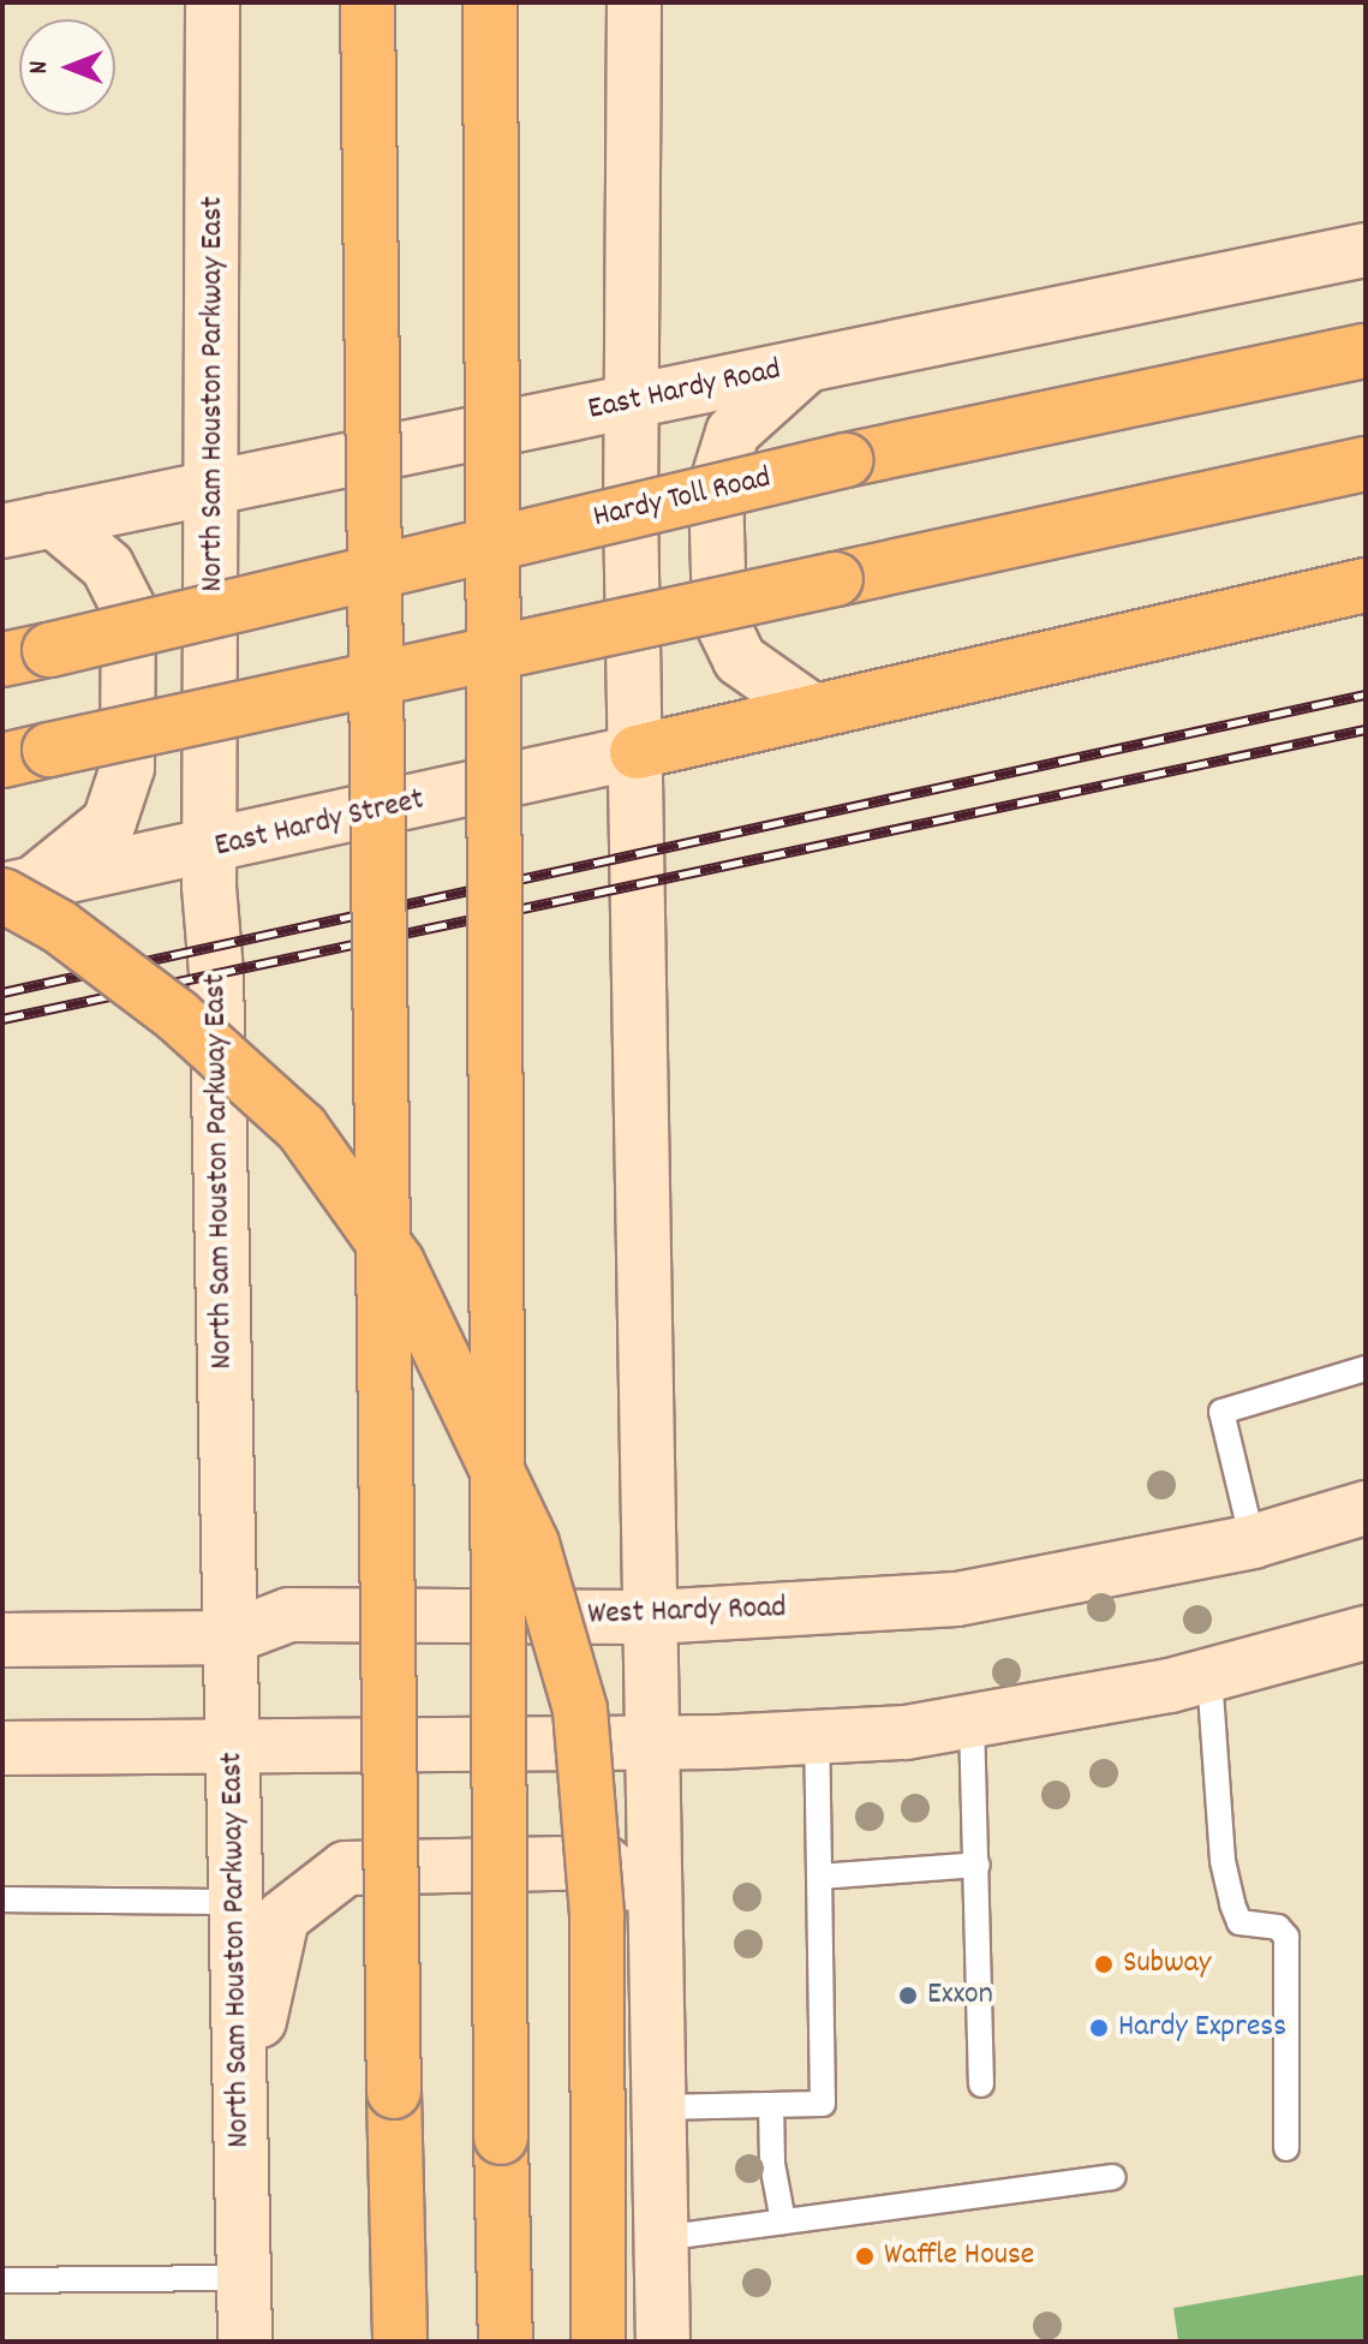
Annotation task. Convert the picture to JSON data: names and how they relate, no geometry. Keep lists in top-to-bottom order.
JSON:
{
  "streets": {
    "highway": ["Hardy Toll Road"],
    "main road": [
      "East Hardy Road",
      "North Sam Houston Parkway East",
      "East Hardy Street",
      "West Hardy Road"
    ]
  },
  "crossings": [
    ["East Hardy Road", "North Sam Houston Parkway East"],
    ["North Sam Houston Parkway East", "East Hardy Street"],
    ["North Sam Houston Parkway East", "West Hardy Road"]
  ],
  "places": [
    "Subway",
    "Exxon",
    "Hardy Express",
    "Waffle House"
  ],
  "north": "left"
}
